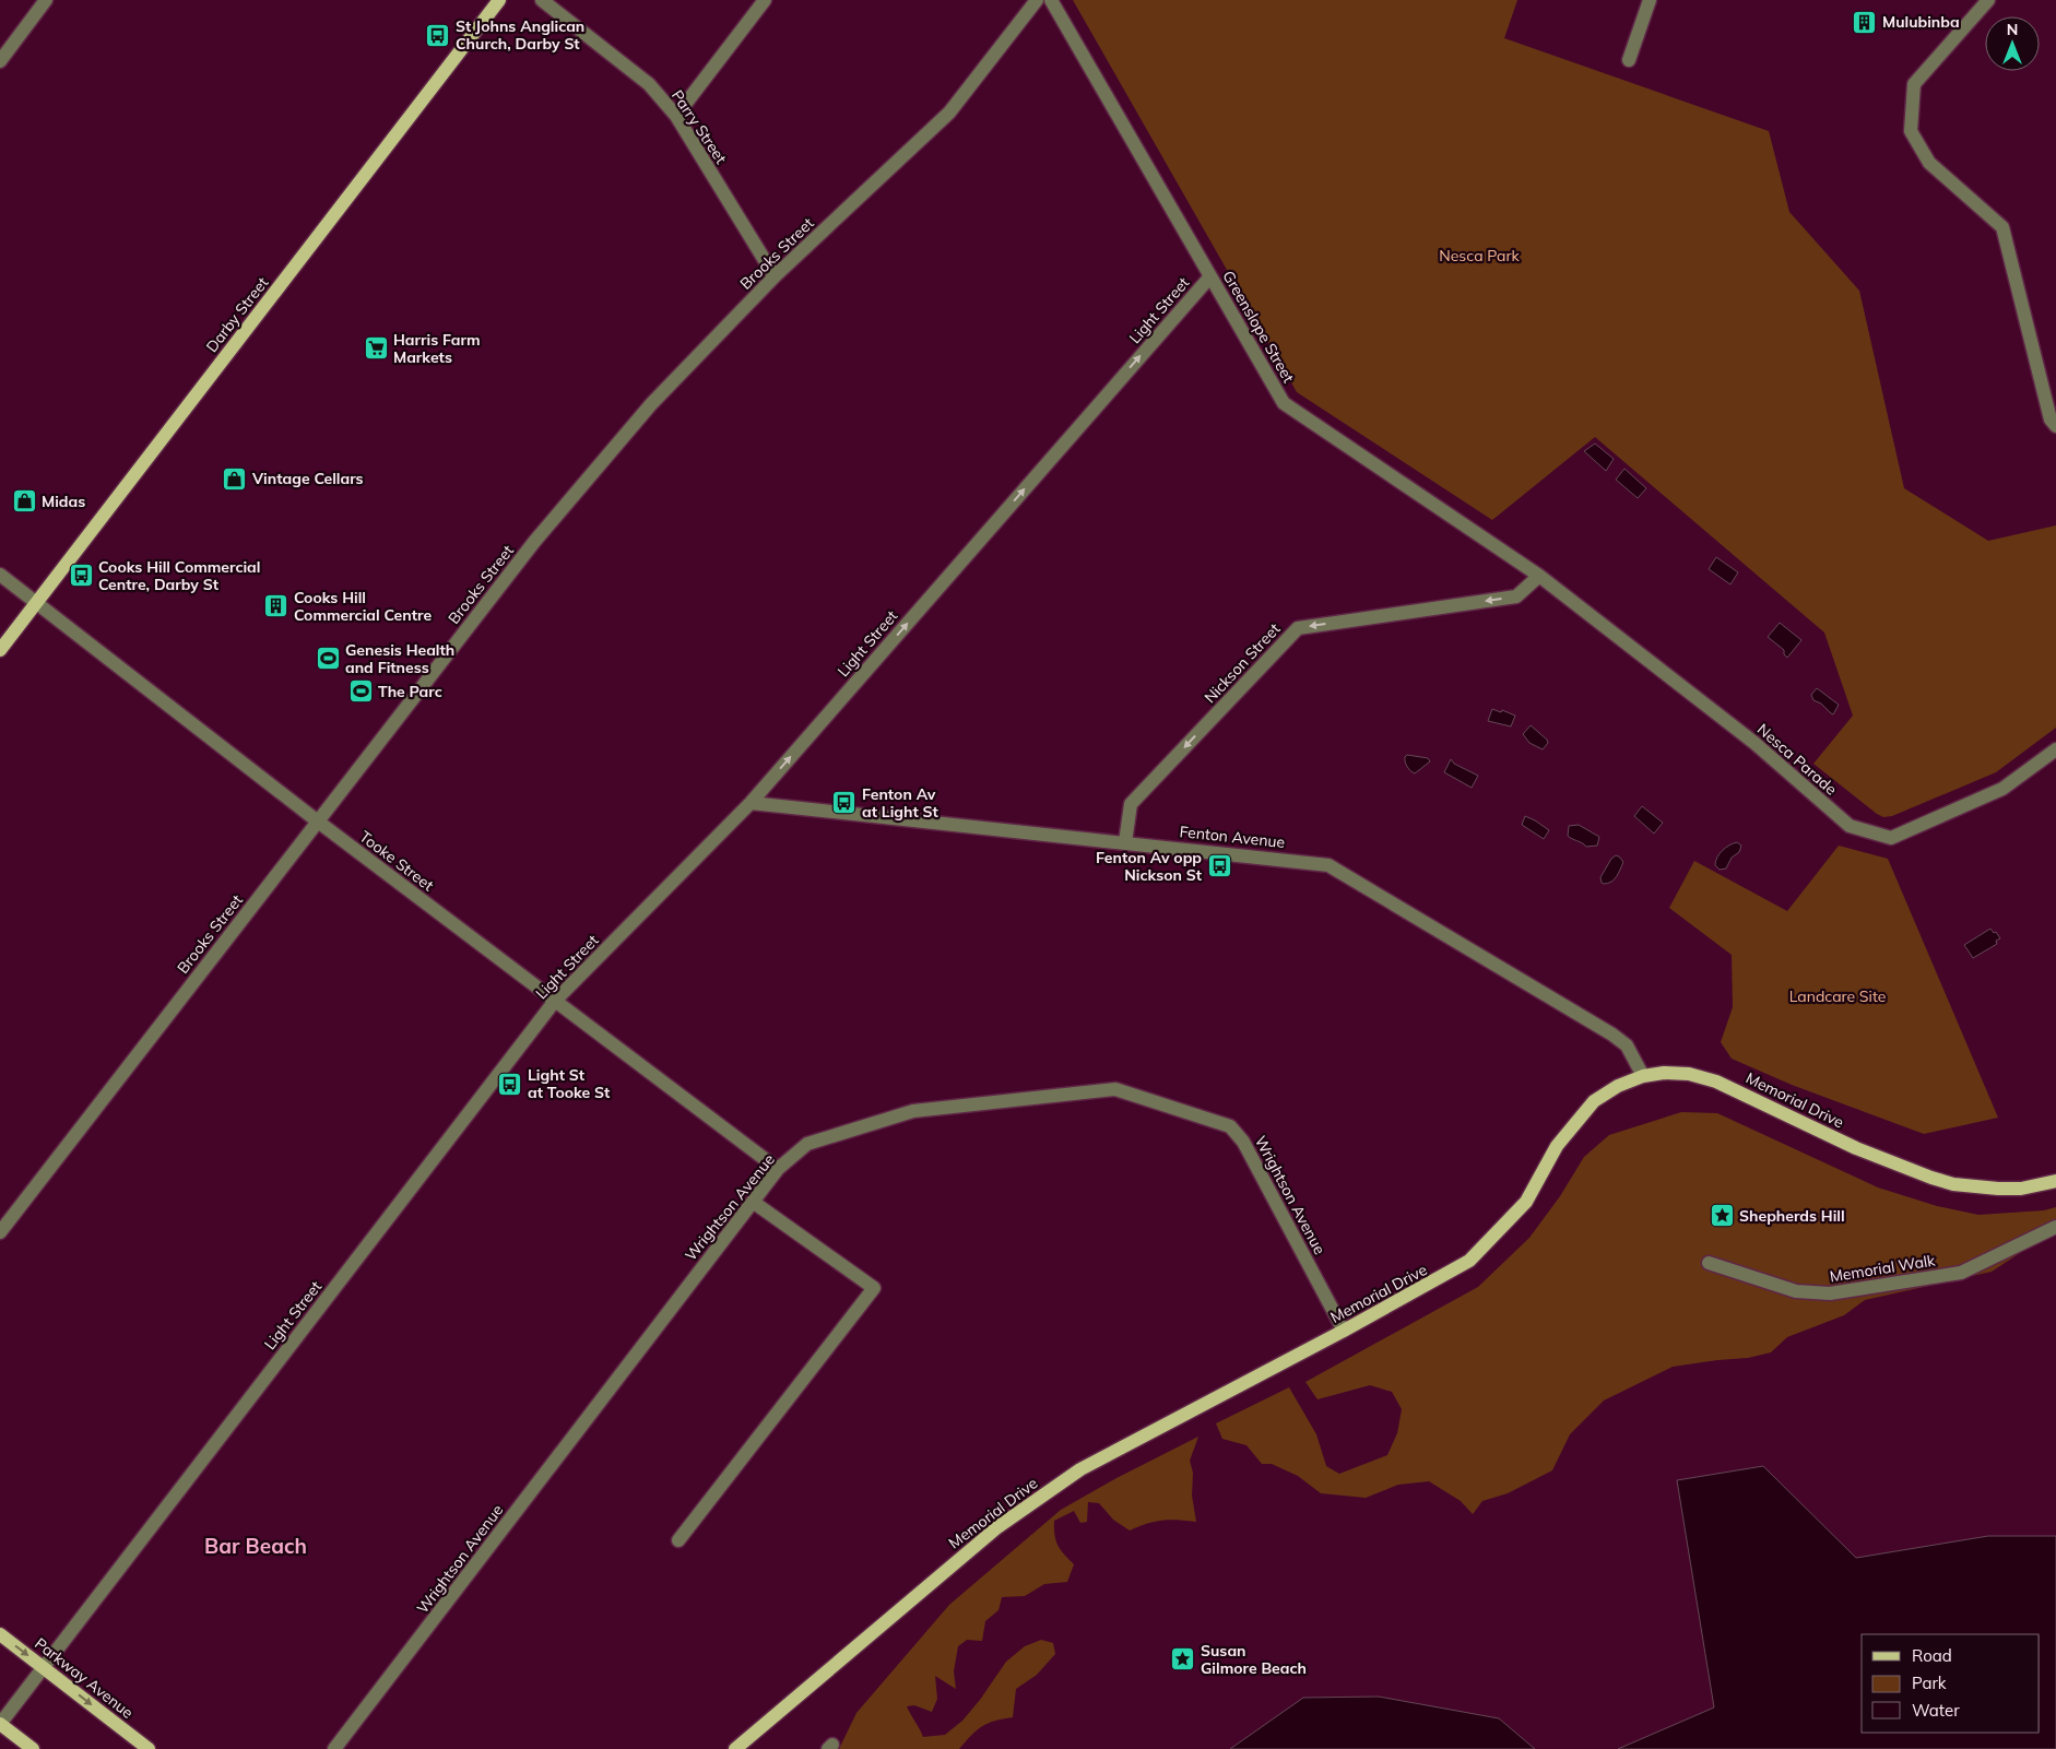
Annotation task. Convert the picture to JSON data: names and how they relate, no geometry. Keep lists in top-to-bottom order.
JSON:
{
  "streets": {
    "main road": ["Darby Street", "Memorial Drive", "Parkway Avenue"],
    "street": [
      "Parry Street",
      "Brooks Street",
      "Light Street",
      "Greenslope Street",
      "Nickson Street",
      "Nesca Parade",
      "Fenton Avenue",
      "Tooke Street",
      "Wrightson Avenue",
      "Memorial Walk"
    ]
  },
  "crossings": [
    ["Parry Street", "Brooks Street"],
    ["Brooks Street", "Tooke Street"],
    ["Light Street", "Greenslope Street"],
    ["Light Street", "Fenton Avenue"],
    ["Light Street", "Tooke Street"],
    ["Light Street", "Parkway Avenue"],
    ["Darby Street", "Tooke Street"],
    ["Greenslope Street", "Nickson Street"],
    ["Greenslope Street", "Nesca Parade"],
    ["Nickson Street", "Nesca Parade"],
    ["Nickson Street", "Fenton Avenue"],
    ["Fenton Avenue", "Memorial Drive"],
    ["Tooke Street", "Wrightson Avenue"],
    ["Memorial Drive", "Wrightson Avenue"]
  ],
  "one_way": ["Light Street", "Nickson Street", "Parkway Avenue"],
  "districts": ["Bar Beach"],
  "parks": ["Nesca Park", "Landcare Site"],
  "places": {
    "building": ["Mulubinba", "Cooks Hill Commercial Centre"],
    "bus stop": [
      "St Johns Anglican Church, Darby St",
      "Cooks Hill Commercial Centre, Darby St",
      "Fenton Av at Light St",
      "Fenton Av opp Nickson St",
      "Light St at Tooke St"
    ],
    "supermarket": ["Harris Farm Markets"],
    "shop": ["Vintage Cellars", "Midas"],
    "sports": ["Genesis Health and Fitness", "The Parc"],
    "place": ["Shepherds Hill", "Susan Gilmore Beach"]
  },
  "legend": ["Road", "Park", "Water"],
  "north": "top"
}
